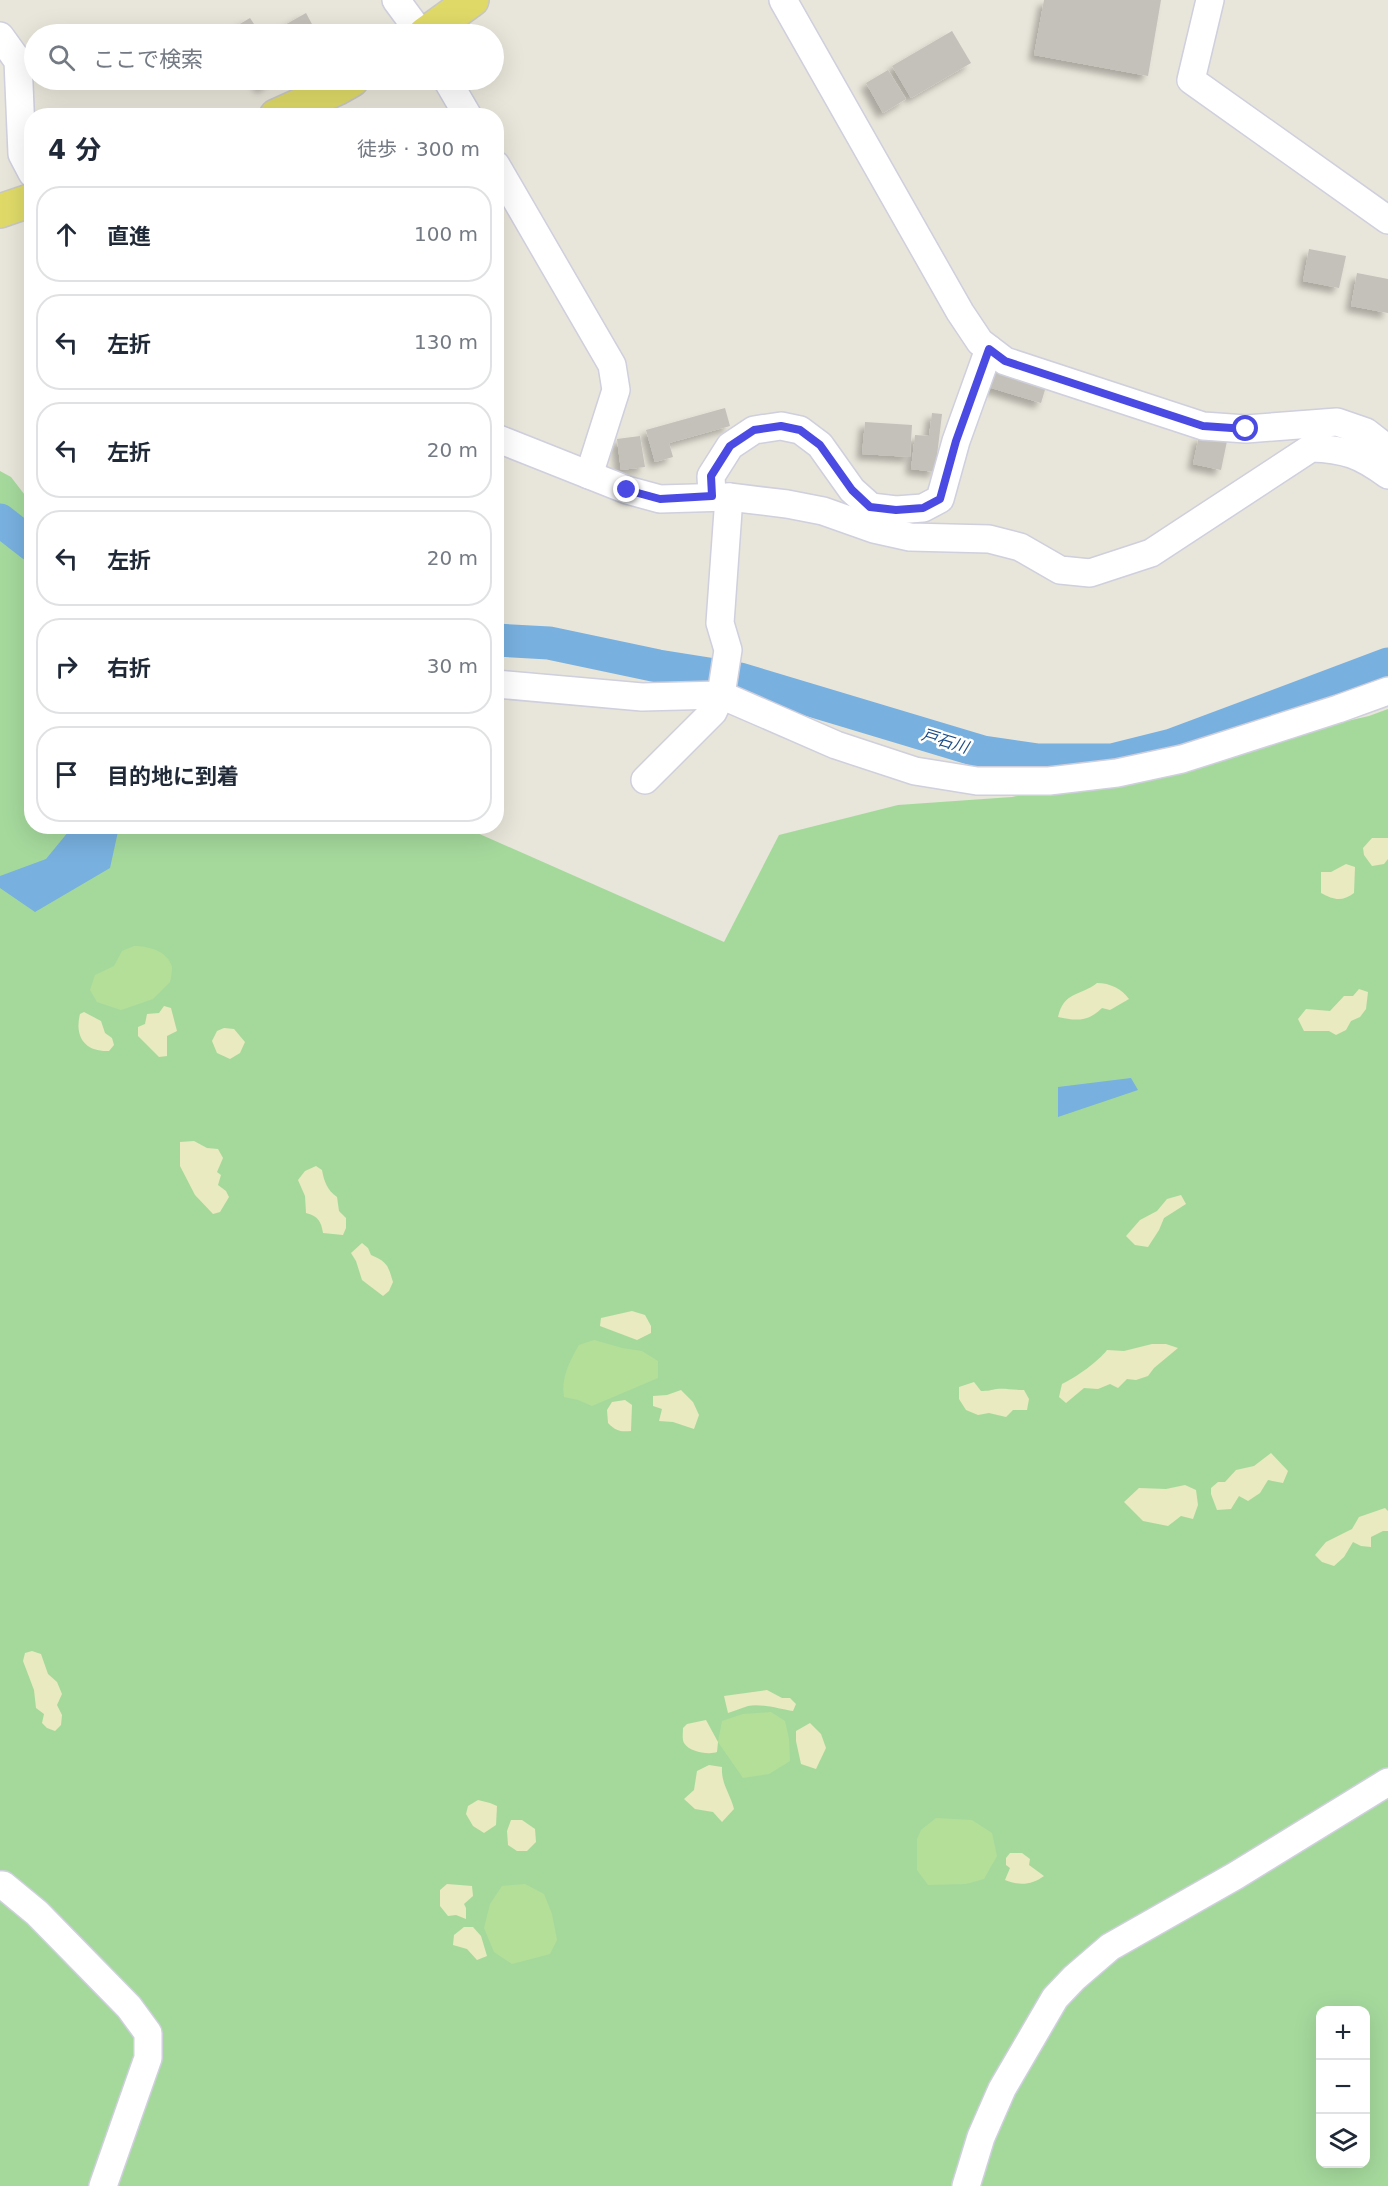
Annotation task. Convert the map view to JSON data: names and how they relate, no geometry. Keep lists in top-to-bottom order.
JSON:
{
  "water": ["戸石川"],
  "page": {
    "search": "ここで検索",
    "heading": ["4 分", "徒歩 · 300 m"],
    "list": [
      ["直進", "100 m"],
      ["左折", "130 m"],
      ["左折", "20 m"],
      ["左折", "20 m"],
      ["右折", "30 m"],
      "目的地に到着"
    ],
    "map_buttons": ["+", "−"]
  }
}
